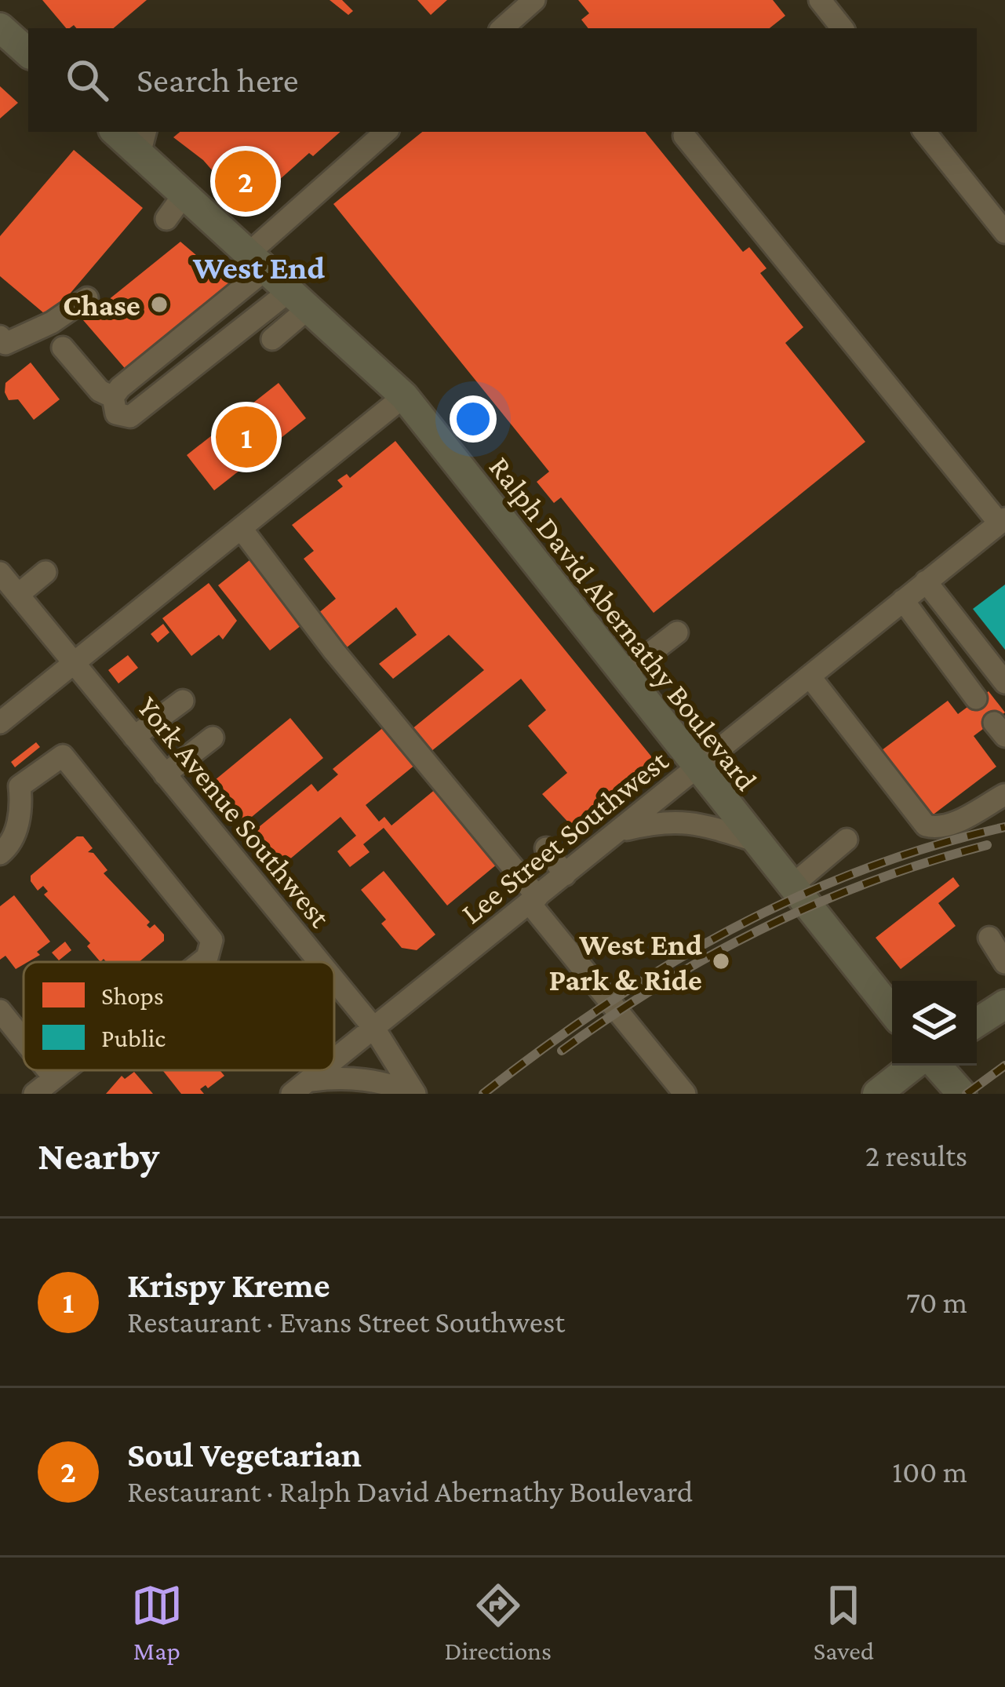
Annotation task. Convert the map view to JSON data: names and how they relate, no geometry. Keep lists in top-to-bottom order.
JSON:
{
  "streets": {
    "main road": ["Ralph David Abernathy Boulevard"],
    "street": ["York Avenue Southwest", "Lee Street Southwest"]
  },
  "crossings": [
    ["Ralph David Abernathy Boulevard", "Lee Street Southwest"],
    ["York Avenue Southwest", "Lee Street Southwest"]
  ],
  "districts": ["West End"],
  "places": ["Chase", "West End Park & Ride"],
  "legend": ["Shops", "Public"],
  "page": {
    "search": "Search here",
    "pins": ["2", "1"],
    "heading": ["Nearby", "2 results"],
    "list": [
      {
        "mark": "1",
        "name": "Krispy Kreme",
        "note": "Restaurant · Evans Street Southwest",
        "value": "70 m"
      },
      {
        "mark": "2",
        "name": "Soul Vegetarian",
        "note": "Restaurant · Ralph David Abernathy Boulevard",
        "value": "100 m"
      }
    ],
    "nav": ["Map", "Directions", "Saved"]
  }
}
